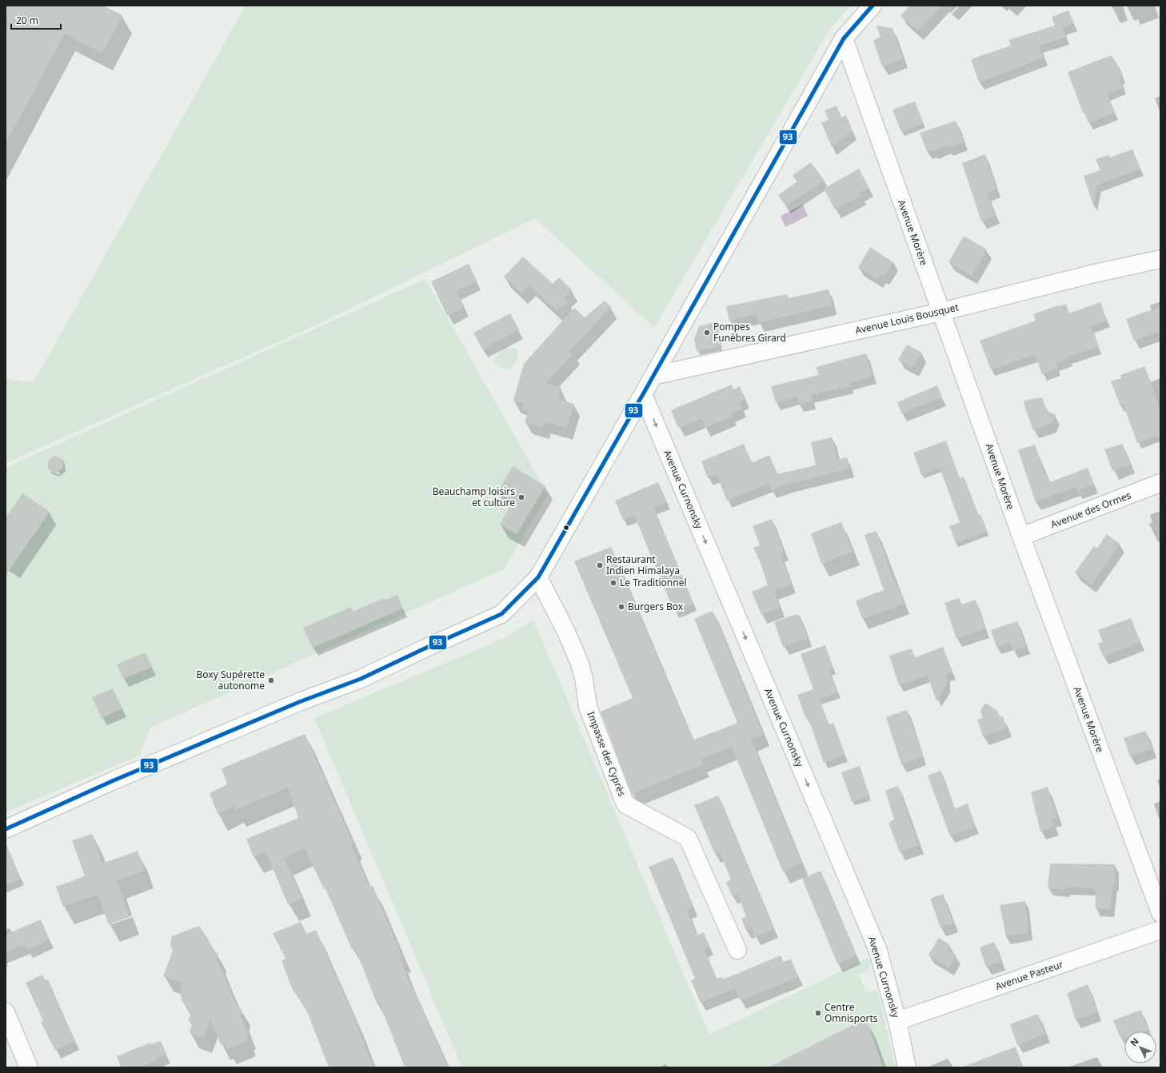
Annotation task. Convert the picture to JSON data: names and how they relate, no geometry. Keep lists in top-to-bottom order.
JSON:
{
  "streets": {
    "street": [
      "Avenue Morère",
      "Avenue Louis Bousquet",
      "Avenue Curnonsky",
      "Avenue des Ormes",
      "Impasse des Cyprès",
      "Avenue Pasteur"
    ]
  },
  "crossings": [
    ["Avenue Morère", "Avenue Louis Bousquet"],
    ["Avenue Morère", "Avenue des Ormes"],
    ["Avenue Curnonsky", "Avenue Pasteur"]
  ],
  "one_way": ["Avenue Curnonsky"],
  "places": [
    "Pompes Funèbres Girard",
    "Beauchamp loisirs et culture",
    "Restaurant Indien Himalaya",
    "Le Traditionnel",
    "Burgers Box",
    "Boxy Supérette autonome",
    "Centre Omnisports"
  ],
  "lines": ["transit line 93"],
  "scale_bar": "20 m",
  "north": "top left"
}
